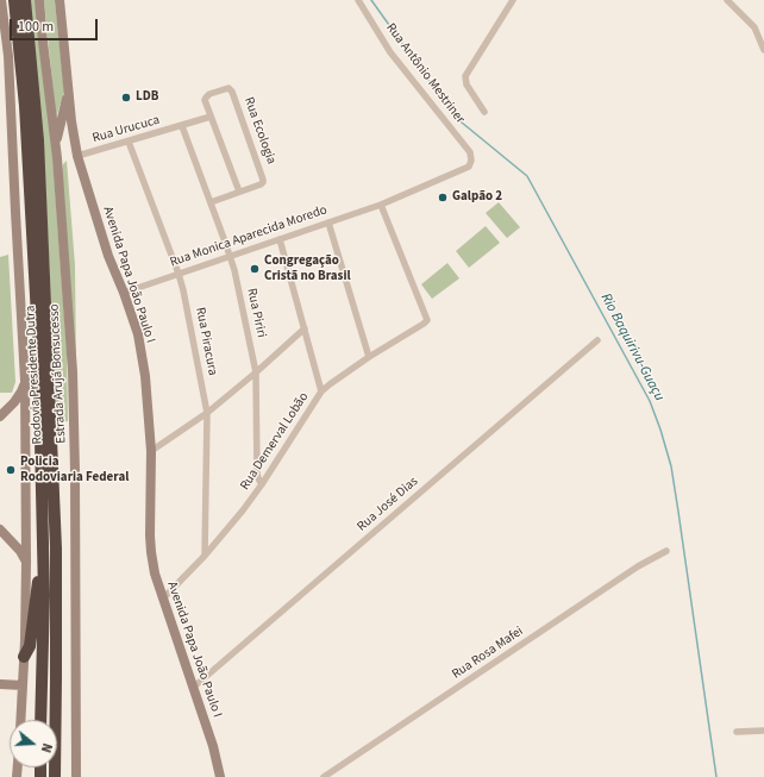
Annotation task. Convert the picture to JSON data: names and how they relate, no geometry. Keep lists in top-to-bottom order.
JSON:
{
  "streets": {
    "highway": ["Rodovia Presidente Dutra"],
    "street": [
      "Rua Antônio Mestriner",
      "Rua Urucuca",
      "Rua Ecologia",
      "Rua Monica Aparecida Moredo",
      "Avenida Papa João Paulo I",
      "Rua Piriri",
      "Rua Piracura",
      "Estrada Arujá Bonsucesso",
      "Rua Demerval Lobão",
      "Rua José Dias",
      "Rua Rosa Mafei"
    ]
  },
  "crossings": [
    ["Rua Antônio Mestriner", "Rua Monica Aparecida Moredo"],
    ["Rua Urucuca", "Rua Ecologia"],
    ["Rua Urucuca", "Avenida Papa João Paulo I"],
    ["Rua Urucuca", "Rua Piriri"],
    ["Rua Urucuca", "Rua Piracura"],
    ["Rua Monica Aparecida Moredo", "Avenida Papa João Paulo I"],
    ["Rua Monica Aparecida Moredo", "Rua Piriri"],
    ["Rua Monica Aparecida Moredo", "Rua Piracura"],
    ["Rua Monica Aparecida Moredo", "Rua Demerval Lobão"],
    ["Avenida Papa João Paulo I", "Rua Demerval Lobão"],
    ["Avenida Papa João Paulo I", "Rua José Dias"],
    ["Rua Piriri", "Rua Demerval Lobão"],
    ["Rua Piracura", "Rua Demerval Lobão"]
  ],
  "water": ["Rio Baquirivu-Guaçu"],
  "places": [
    "LDB",
    "Galpão 2",
    "Congregação Cristã no Brasil",
    "Policia Rodoviaria Federal"
  ],
  "scale_bar": "100 m",
  "north": "right"
}
